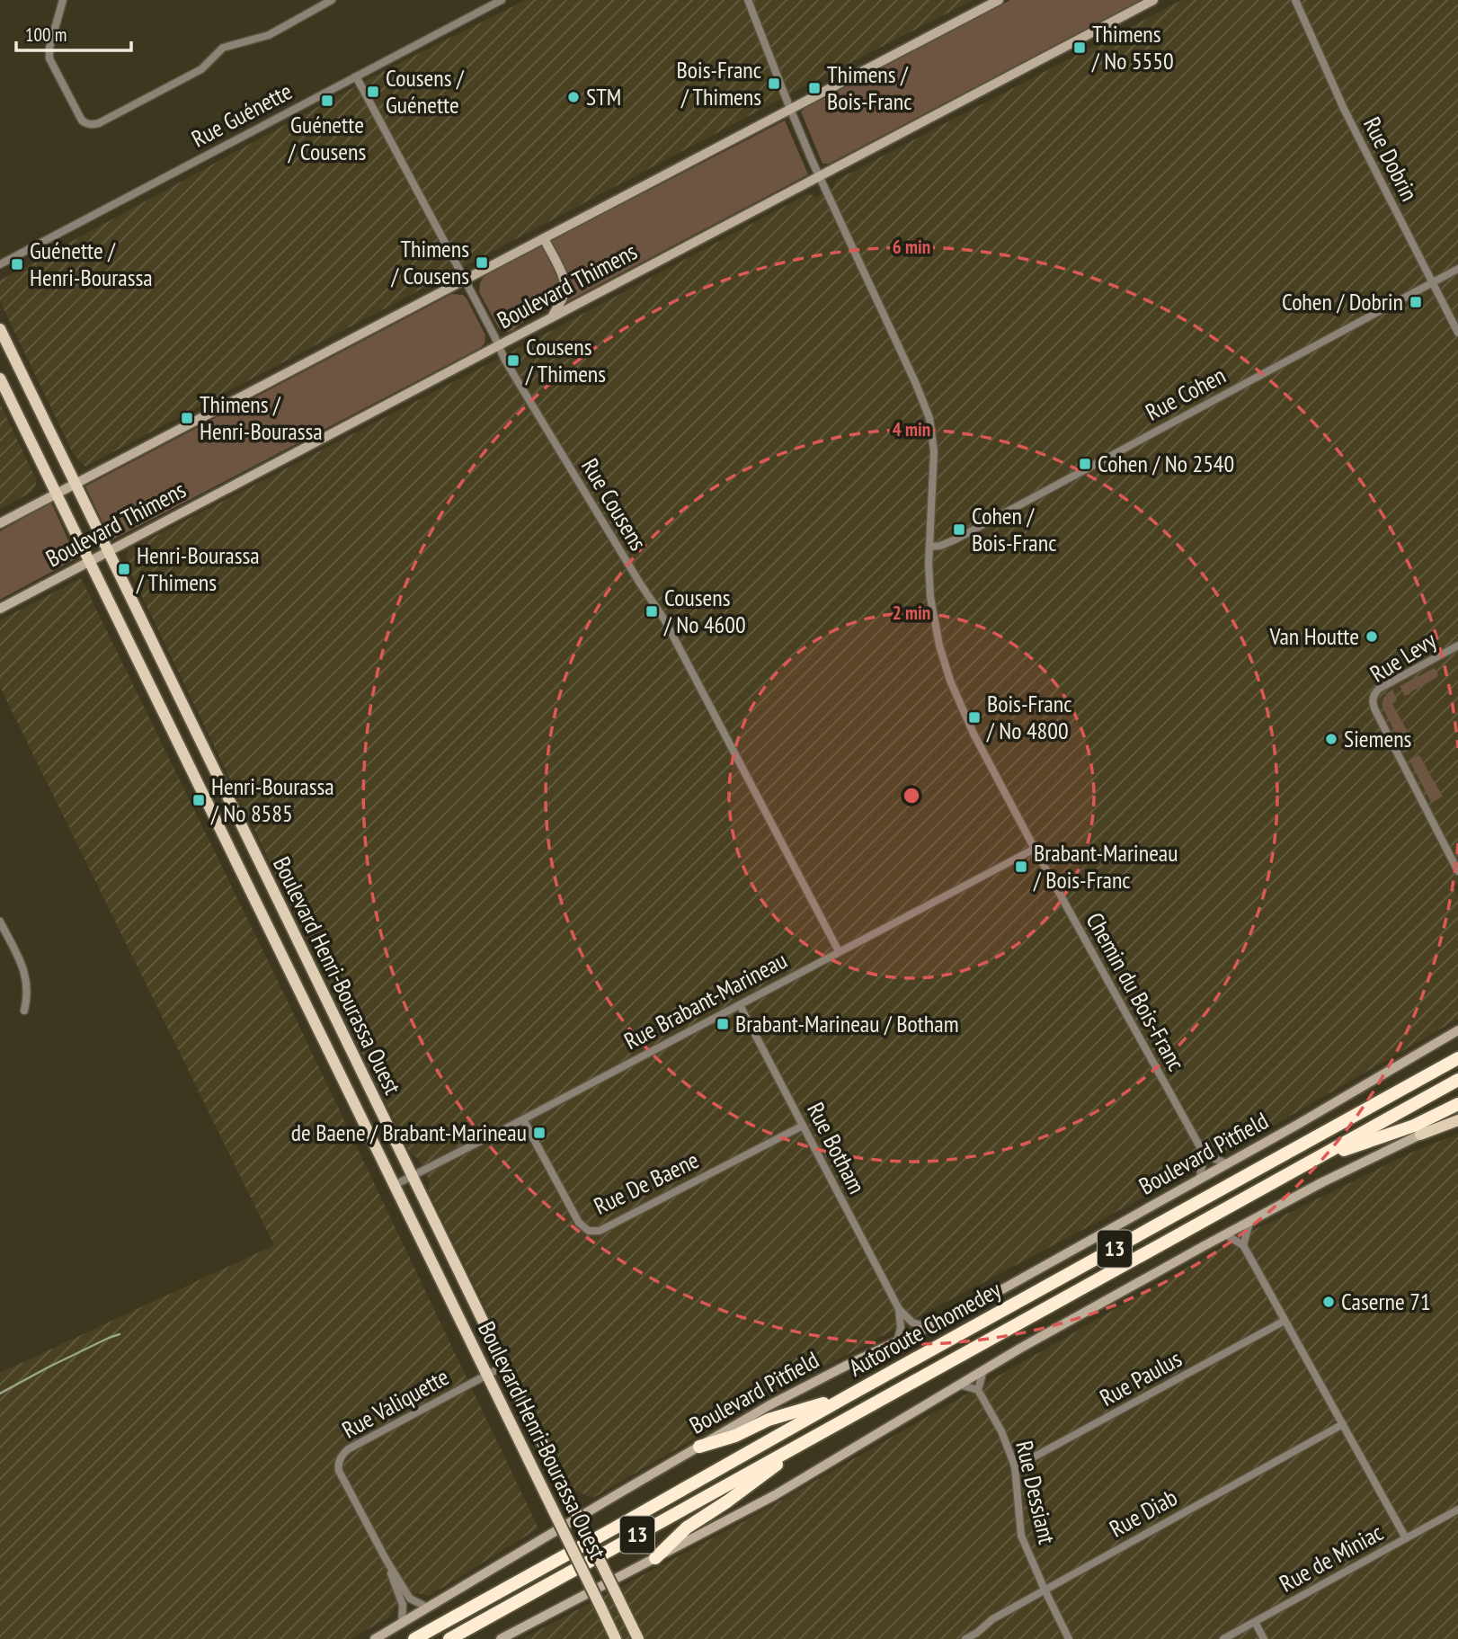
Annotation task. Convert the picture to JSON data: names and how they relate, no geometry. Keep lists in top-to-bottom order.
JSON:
{
  "streets": {
    "highway": ["13", "Autoroute Chomedey"],
    "main road": ["Boulevard Henri-Bourassa Ouest"],
    "street": [
      "Rue Guénette",
      "Rue Dobrin",
      "Boulevard Thimens",
      "Rue Cohen",
      "Rue Cousens",
      "Rue Levy",
      "Chemin du Bois-Franc",
      "Rue Brabant-Marineau",
      "Rue Botham",
      "Boulevard Pitfield",
      "Rue De Baene",
      "Rue Paulus",
      "Rue Valiquette",
      "Rue Dessiant",
      "Rue Diab",
      "Rue de Miniac"
    ]
  },
  "crossings": [
    ["Rue Guénette", "Rue Cousens"],
    ["Rue Dobrin", "Rue Cohen"],
    ["Boulevard Thimens", "Rue Cousens"],
    ["Boulevard Thimens", "Boulevard Henri-Bourassa Ouest"],
    ["Boulevard Thimens", "Chemin du Bois-Franc"],
    ["Rue Cohen", "Chemin du Bois-Franc"],
    ["Rue Cousens", "Rue Brabant-Marineau"],
    ["Boulevard Henri-Bourassa Ouest", "Rue Brabant-Marineau"],
    ["Boulevard Henri-Bourassa Ouest", "Rue Valiquette"],
    ["Chemin du Bois-Franc", "Rue Brabant-Marineau"],
    ["Rue Brabant-Marineau", "Rue Botham"],
    ["Rue Brabant-Marineau", "Rue De Baene"],
    ["Rue Botham", "Boulevard Pitfield"],
    ["Rue Botham", "Rue De Baene"],
    ["Boulevard Pitfield", "Rue Valiquette"],
    ["Rue Paulus", "Rue Dessiant"],
    ["Rue Dessiant", "Rue Diab"]
  ],
  "places": {
    "transit": [
      "Thimens / No 5550",
      "Bois-Franc / Thimens",
      "Thimens / Bois-Franc",
      "Cousens / Guénette",
      "Guénette / Cousens",
      "Thimens / Cousens",
      "Guénette / Henri-Bourassa",
      "Cohen / Dobrin",
      "Cousens / Thimens",
      "Thimens / Henri-Bourassa",
      "Cohen / No 2540",
      "Cohen / Bois-Franc",
      "Henri-Bourassa / Thimens",
      "Cousens / No 4600",
      "Bois-Franc / No 4800",
      "Henri-Bourassa / No 8585",
      "Brabant-Marineau / Bois-Franc",
      "Brabant-Marineau / Botham",
      "de Baene / Brabant-Marineau"
    ],
    "other": [
      "STM",
      "Van Houtte",
      "Siemens",
      "Caserne 71"
    ]
  },
  "scale_bar": "100 m",
  "rings": ["6 min", "4 min", "2 min"]
}
